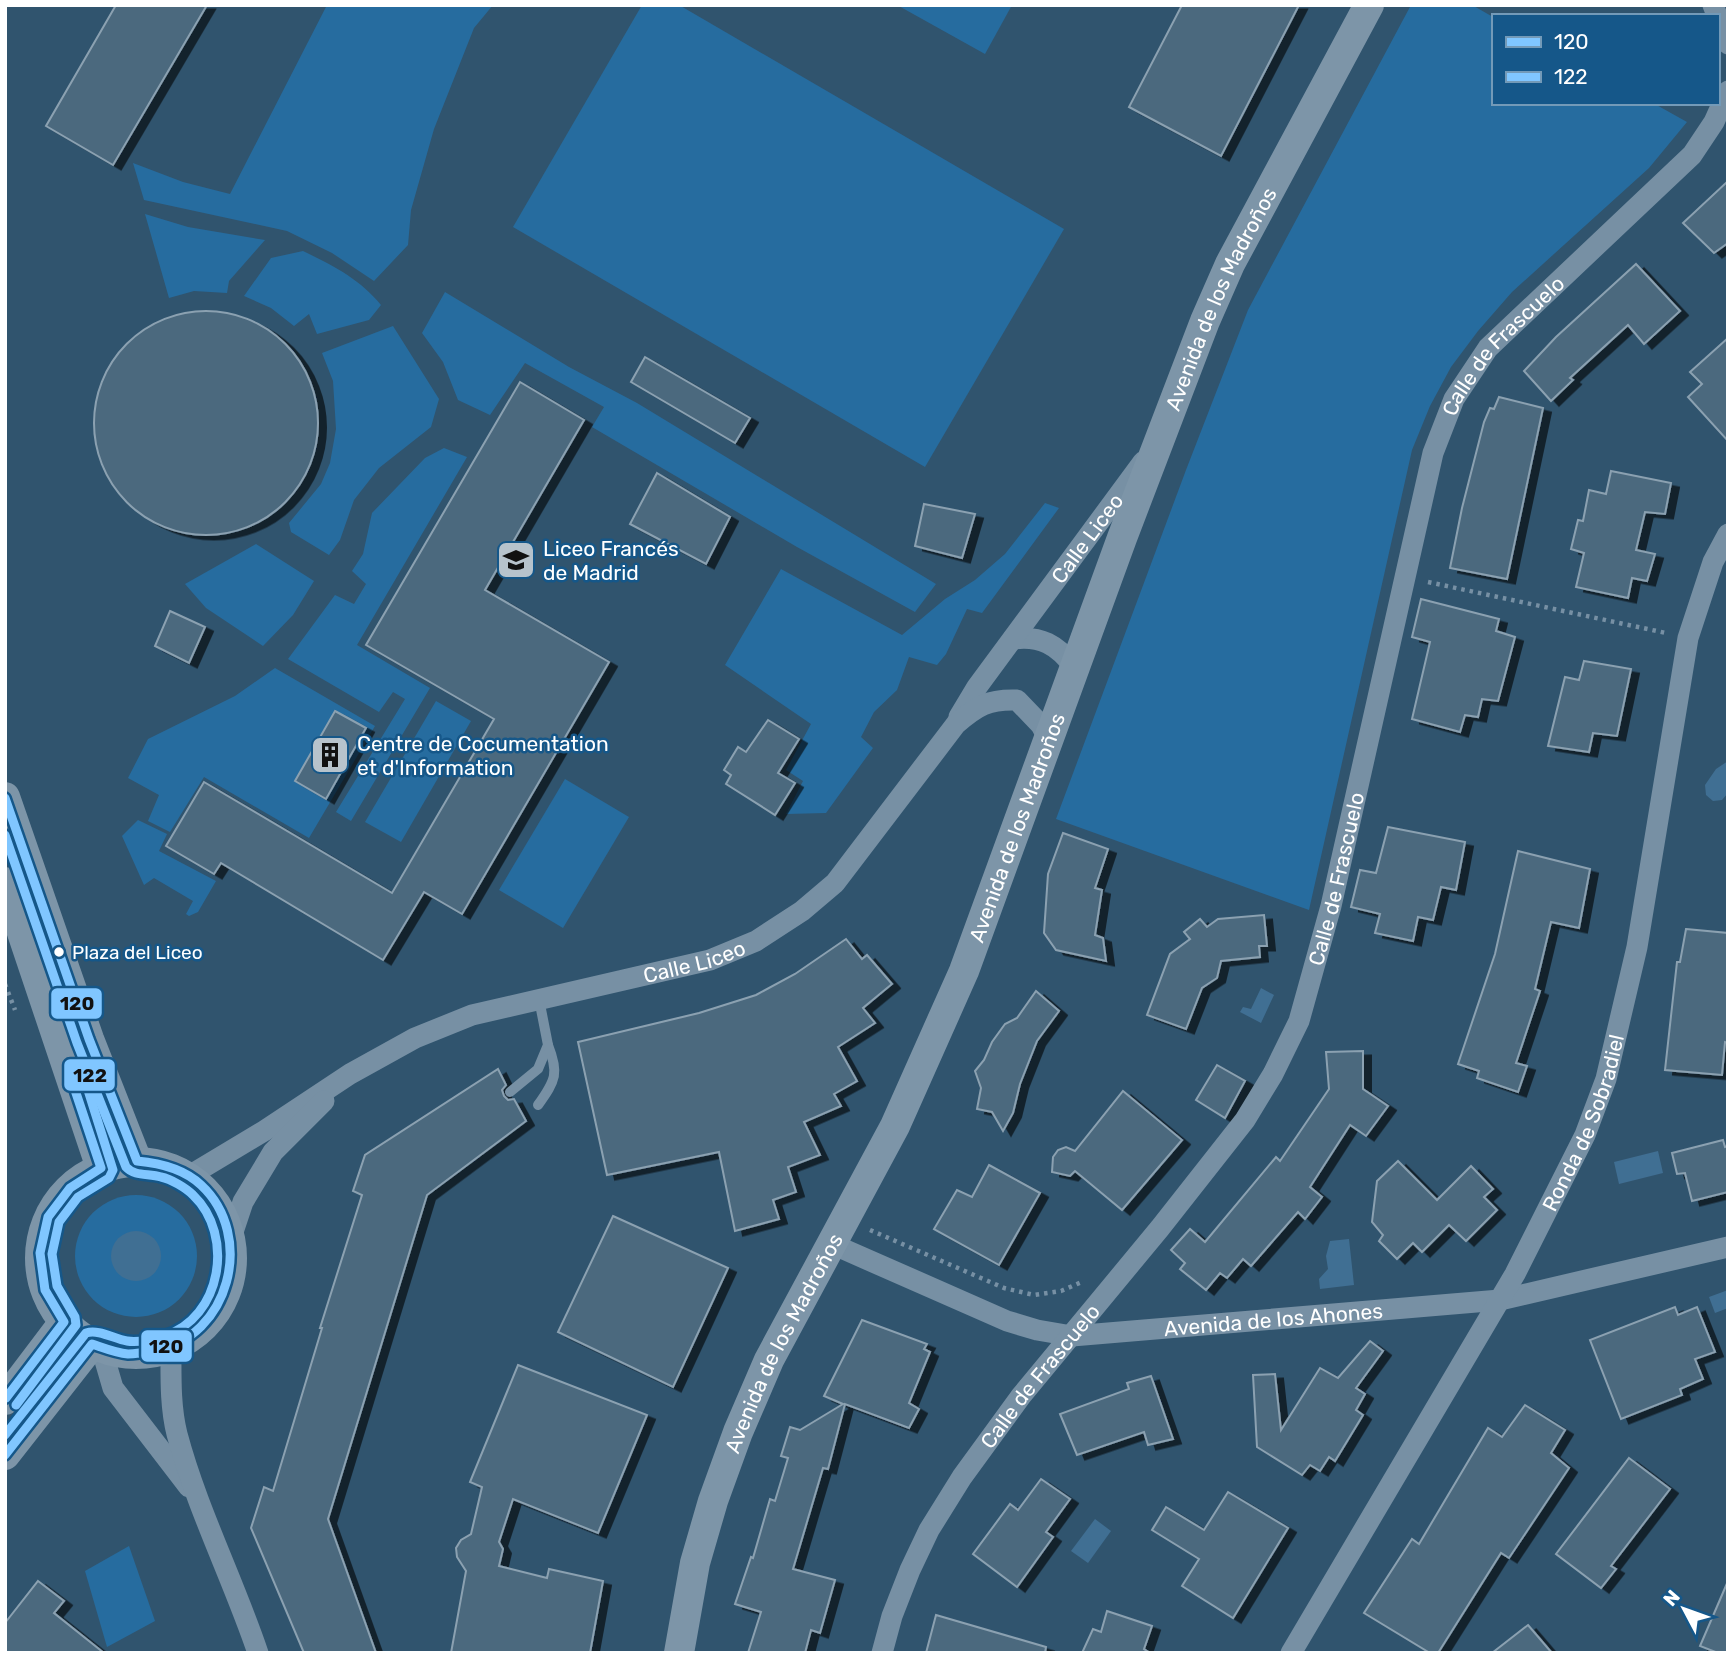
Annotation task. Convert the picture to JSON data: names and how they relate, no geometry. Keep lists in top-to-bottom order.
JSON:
{
  "streets": {
    "street": [
      "Avenida de los Madroños",
      "Calle de Frascuelo",
      "Calle Liceo",
      "Ronda de Sobradiel",
      "Avenida de los Ahones"
    ]
  },
  "crossings": [
    ["Avenida de los Madroños", "Calle Liceo"],
    ["Avenida de los Madroños", "Avenida de los Ahones"],
    ["Calle de Frascuelo", "Avenida de los Ahones"],
    ["Ronda de Sobradiel", "Avenida de los Ahones"]
  ],
  "places": {
    "school or university": ["Liceo Francés de Madrid"],
    "building": ["Centre de Cocumentation et d'Information"],
    "other": ["Plaza del Liceo"]
  },
  "lines": ["transit line 120", "transit line 122"],
  "legend": ["120", "122"],
  "north": "top left"
}
